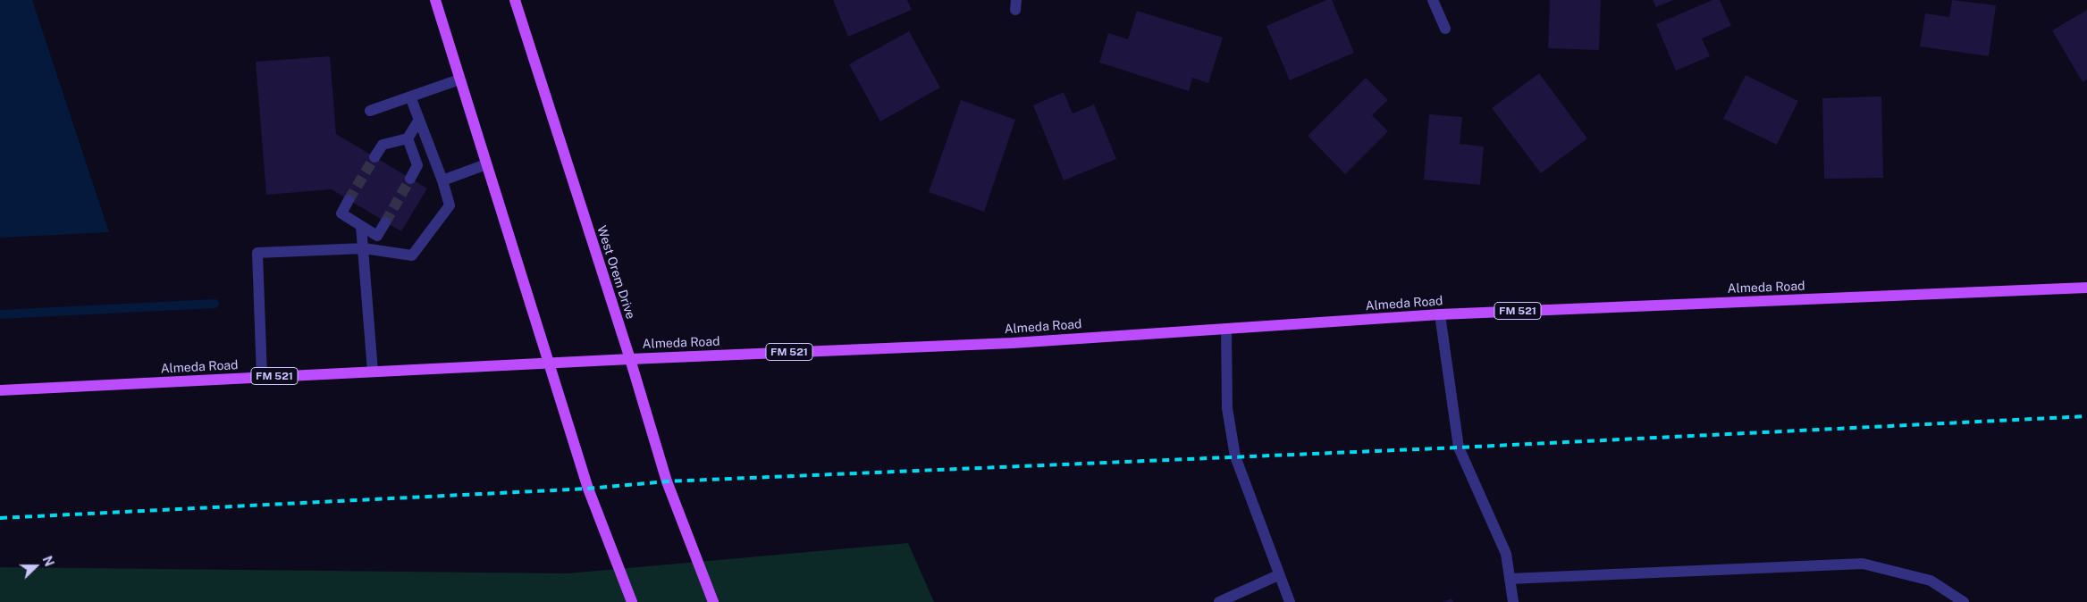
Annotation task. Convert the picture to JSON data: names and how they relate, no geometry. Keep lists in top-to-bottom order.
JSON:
{
  "streets": {
    "main road": ["West Orem Drive", "Almeda Road", "FM 521"]
  },
  "crossings": [
    ["West Orem Drive", "Almeda Road"]
  ],
  "north": "right"
}
